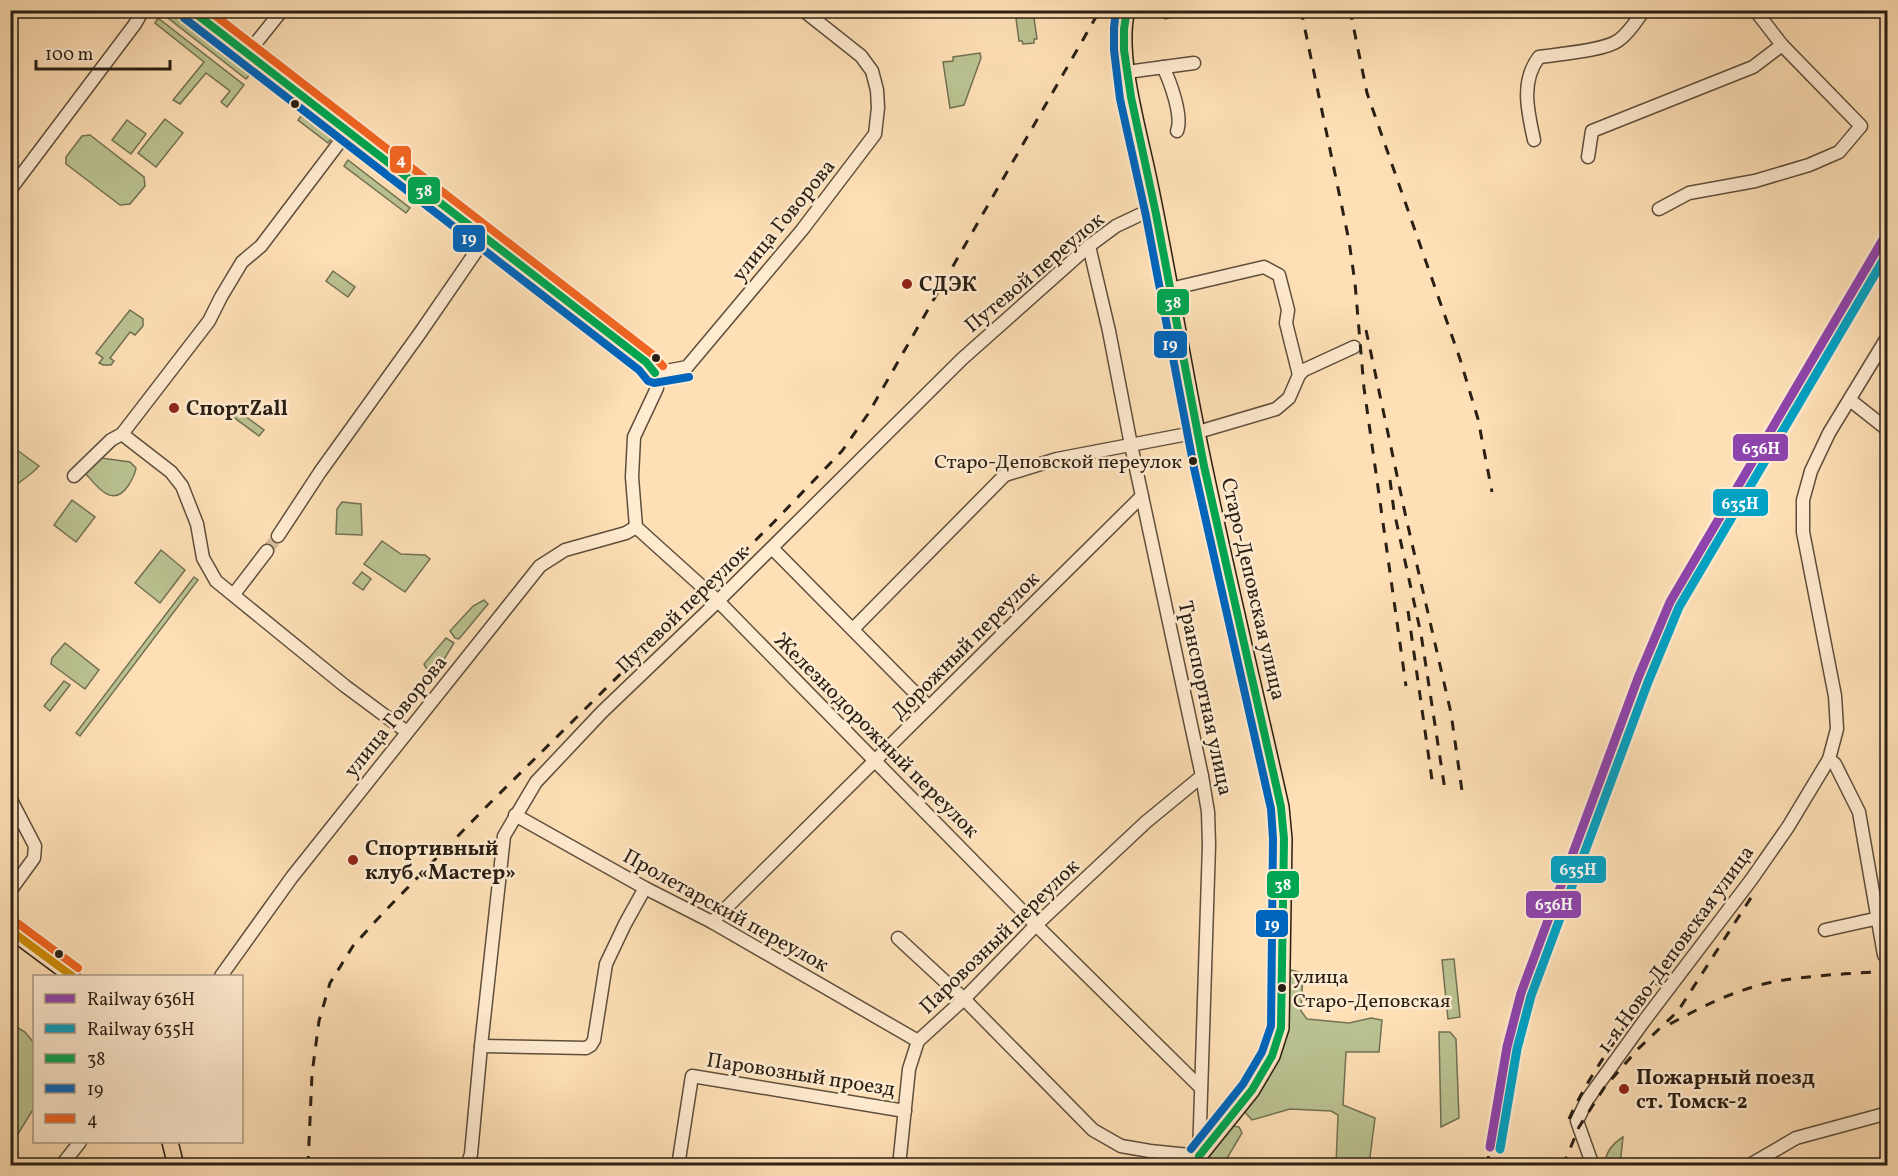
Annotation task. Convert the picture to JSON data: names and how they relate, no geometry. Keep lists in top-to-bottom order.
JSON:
{
  "streets": {
    "main road": ["Старо-Деповская улица"],
    "street": [
      "улица Говорова",
      "Путевой переулок",
      "Дорожный переулок",
      "Транспортная улица",
      "Железнодорожный переулок",
      "Пролетарский переулок",
      "Паровозный переулок",
      "1-я Ново-Деповская улица",
      "Паровозный проезд"
    ]
  },
  "crossings": [
    ["улица Говорова", "Железнодорожный переулок"],
    ["Путевой переулок", "Старо-Деповская улица"],
    ["Путевой переулок", "Транспортная улица"],
    ["Путевой переулок", "Железнодорожный переулок"],
    ["Путевой переулок", "Пролетарский переулок"],
    ["Старо-Деповская улица", "Транспортная улица"],
    ["Дорожный переулок", "Транспортная улица"],
    ["Дорожный переулок", "Железнодорожный переулок"],
    ["Дорожный переулок", "Пролетарский переулок"],
    ["Транспортная улица", "Железнодорожный переулок"],
    ["Транспортная улица", "Паровозный переулок"],
    ["Железнодорожный переулок", "Паровозный переулок"],
    ["Пролетарский переулок", "Паровозный переулок"],
    ["Паровозный переулок", "Паровозный проезд"]
  ],
  "places": [
    "СДЭК",
    "СпортZall",
    "Старо-Деповской переулок",
    "Спортивный клуб «Мастер»",
    "улица Старо-Деповская",
    "Пожарный поезд ст. Томск-2"
  ],
  "lines": [
    "transit line 38",
    "transit line 19",
    "transit line 4",
    "rail line 636Н",
    "rail line 635Н"
  ],
  "legend": [
    "Railway 636Н",
    "Railway 635Н",
    "38",
    "19",
    "4"
  ],
  "scale_bar": "100 m"
}
